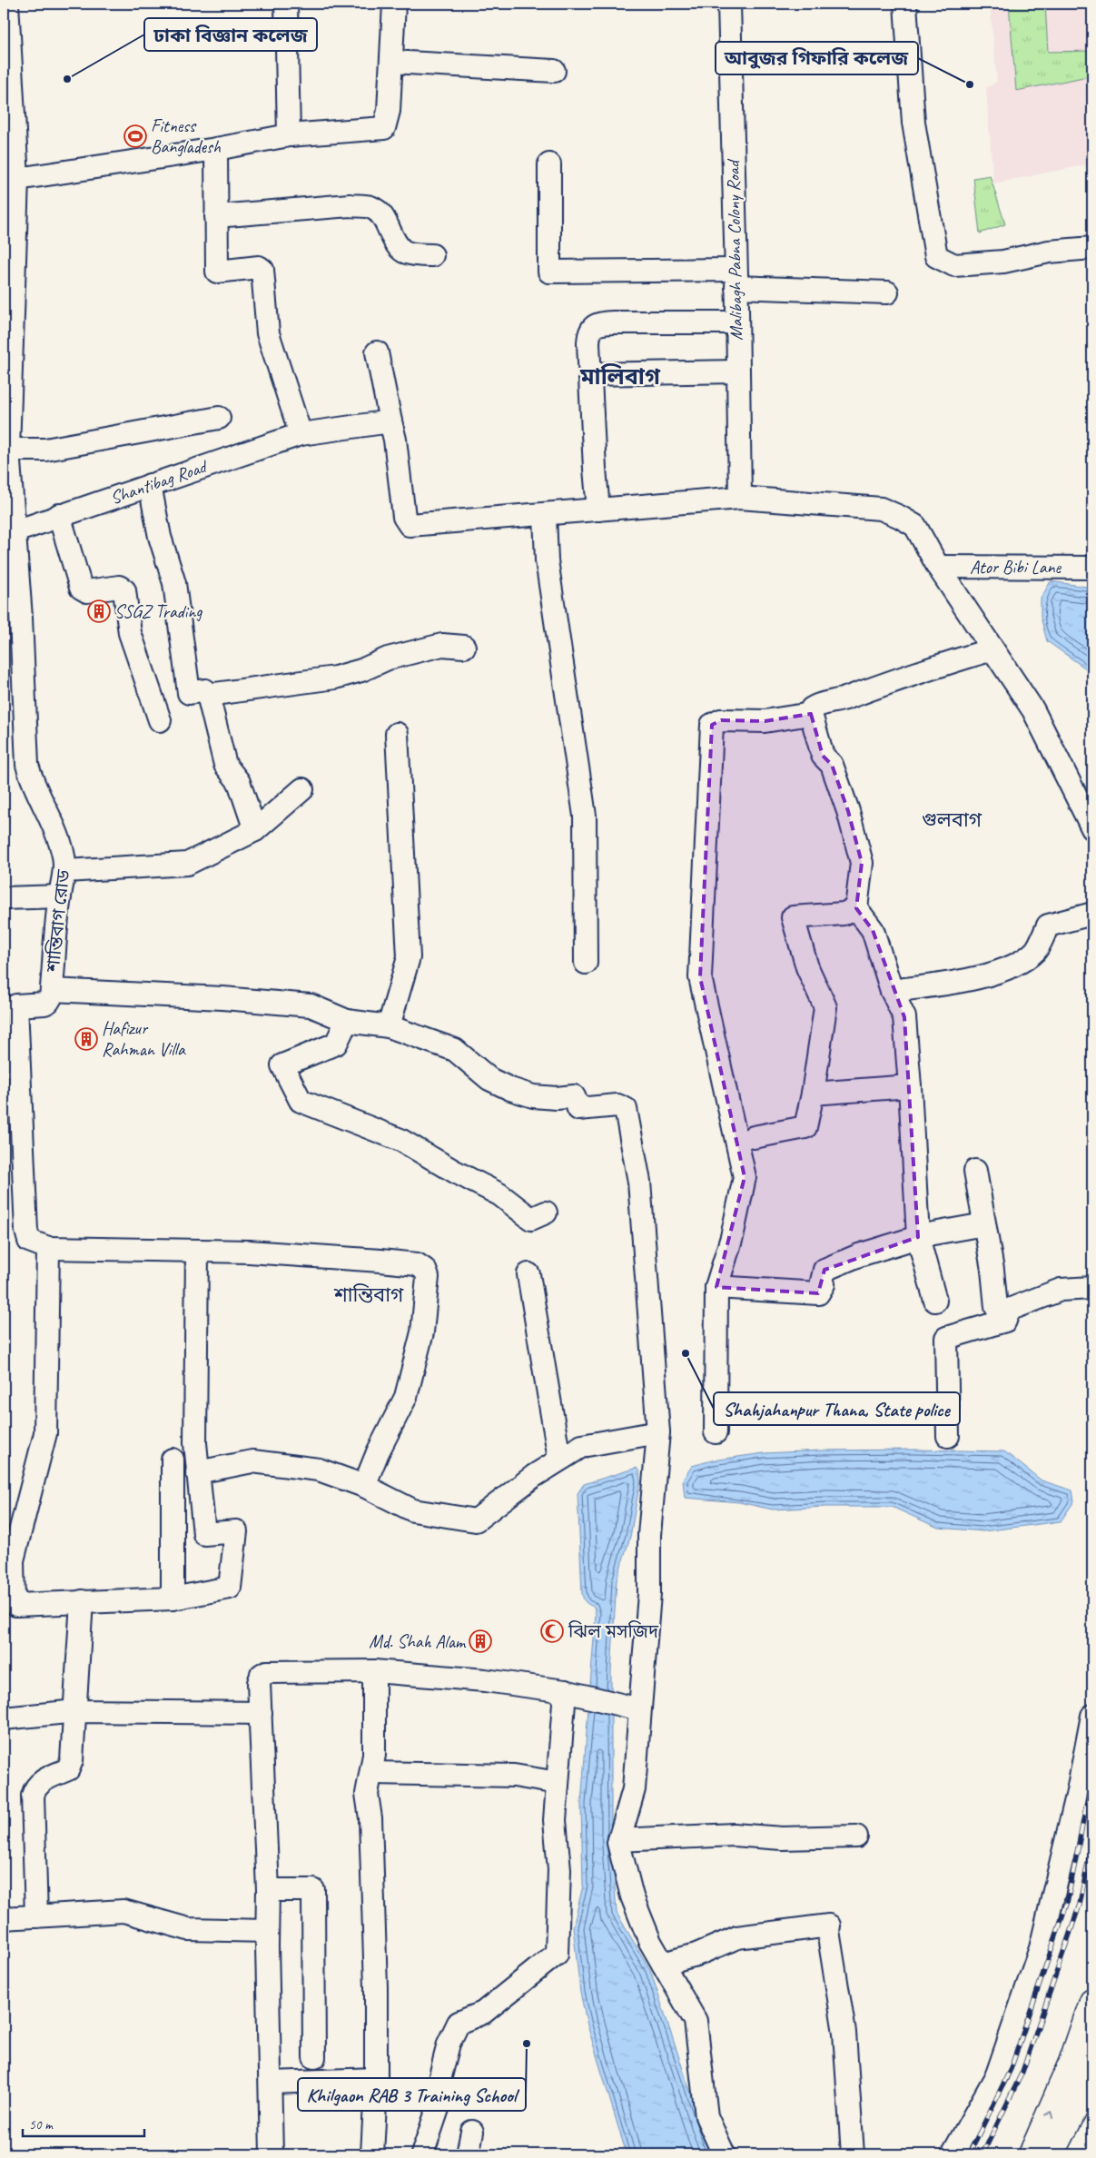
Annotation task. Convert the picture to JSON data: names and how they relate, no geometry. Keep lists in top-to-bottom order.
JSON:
{
  "streets": {
    "street": [
      "Malibagh Pabna Colony Road",
      "Shantibag Road",
      "Ator Bibi Lane",
      "শান্তিবাগ রোড"
    ]
  },
  "crossings": [
    ["Shantibag Road", "শান্তিবাগ রোড"]
  ],
  "districts": ["মালিবাগ", "গুলবাগ", "শান্তিবাগ"],
  "places": {
    "other": [
      "ঢাকা বিজ্ঞান কলেজ",
      "আবুজর গিফারি কলেজ",
      "Shahjahanpur Thana, State police",
      "Khilgaon RAB 3 Training School"
    ],
    "sports": ["Fitness Bangladesh"],
    "building": ["SSGZ Trading", "Hafizur Rahman Villa", "Md. Shah Alam"],
    "mosque": ["ঝিল মসজিদ"]
  },
  "scale_bar": "50 m"
}
